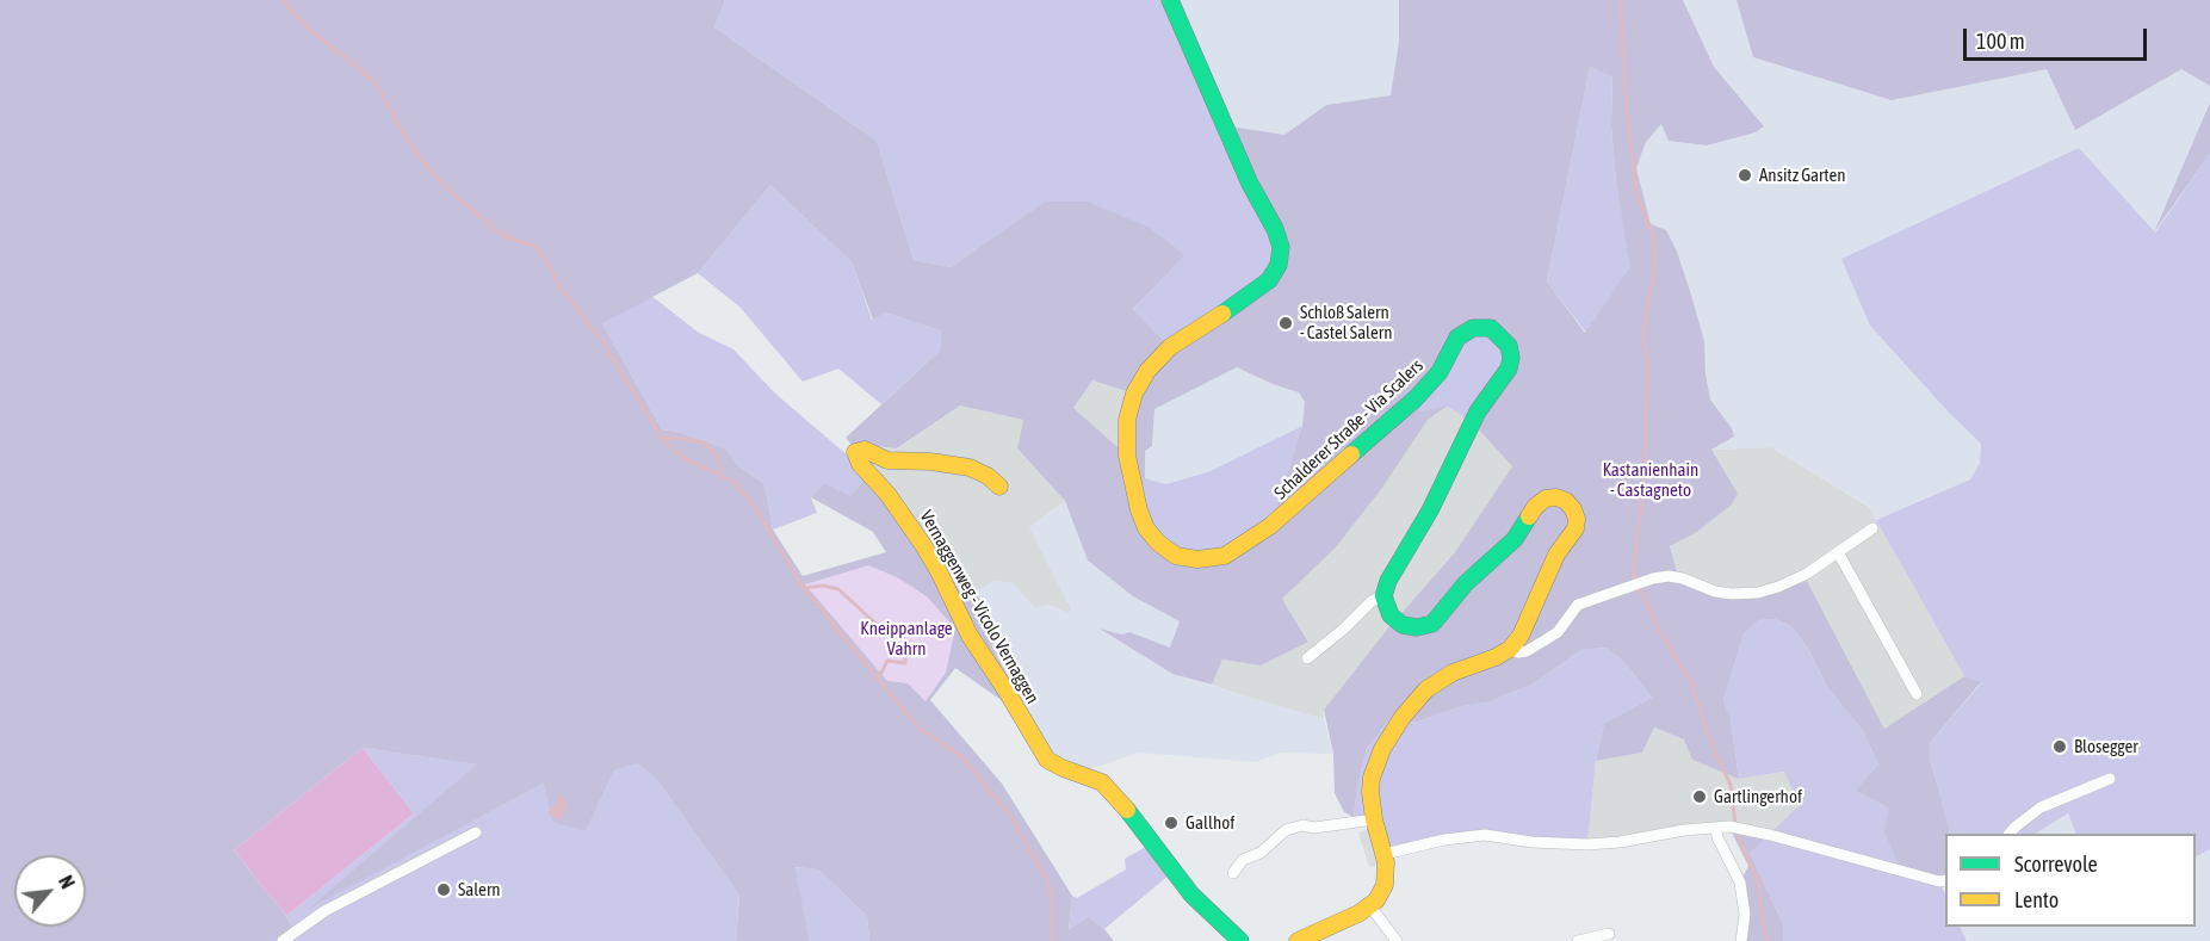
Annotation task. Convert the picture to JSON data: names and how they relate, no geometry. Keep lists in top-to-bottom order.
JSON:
{
  "streets": {
    "street": ["Schalderer Straße - Via Scalers", "Vernaggenweg - Vicolo Vernaggen"]
  },
  "parks": ["Kastanienhain - Castagneto", "Kneippanlage Vahrn"],
  "places": [
    "Ansitz Garten",
    "Schloß Salern - Castel Salern",
    "Blosegger",
    "Gartlingerhof",
    "Gallhof",
    "Salern"
  ],
  "legend": ["Scorrevole", "Lento"],
  "scale_bar": "100 m",
  "north": "top right"
}
